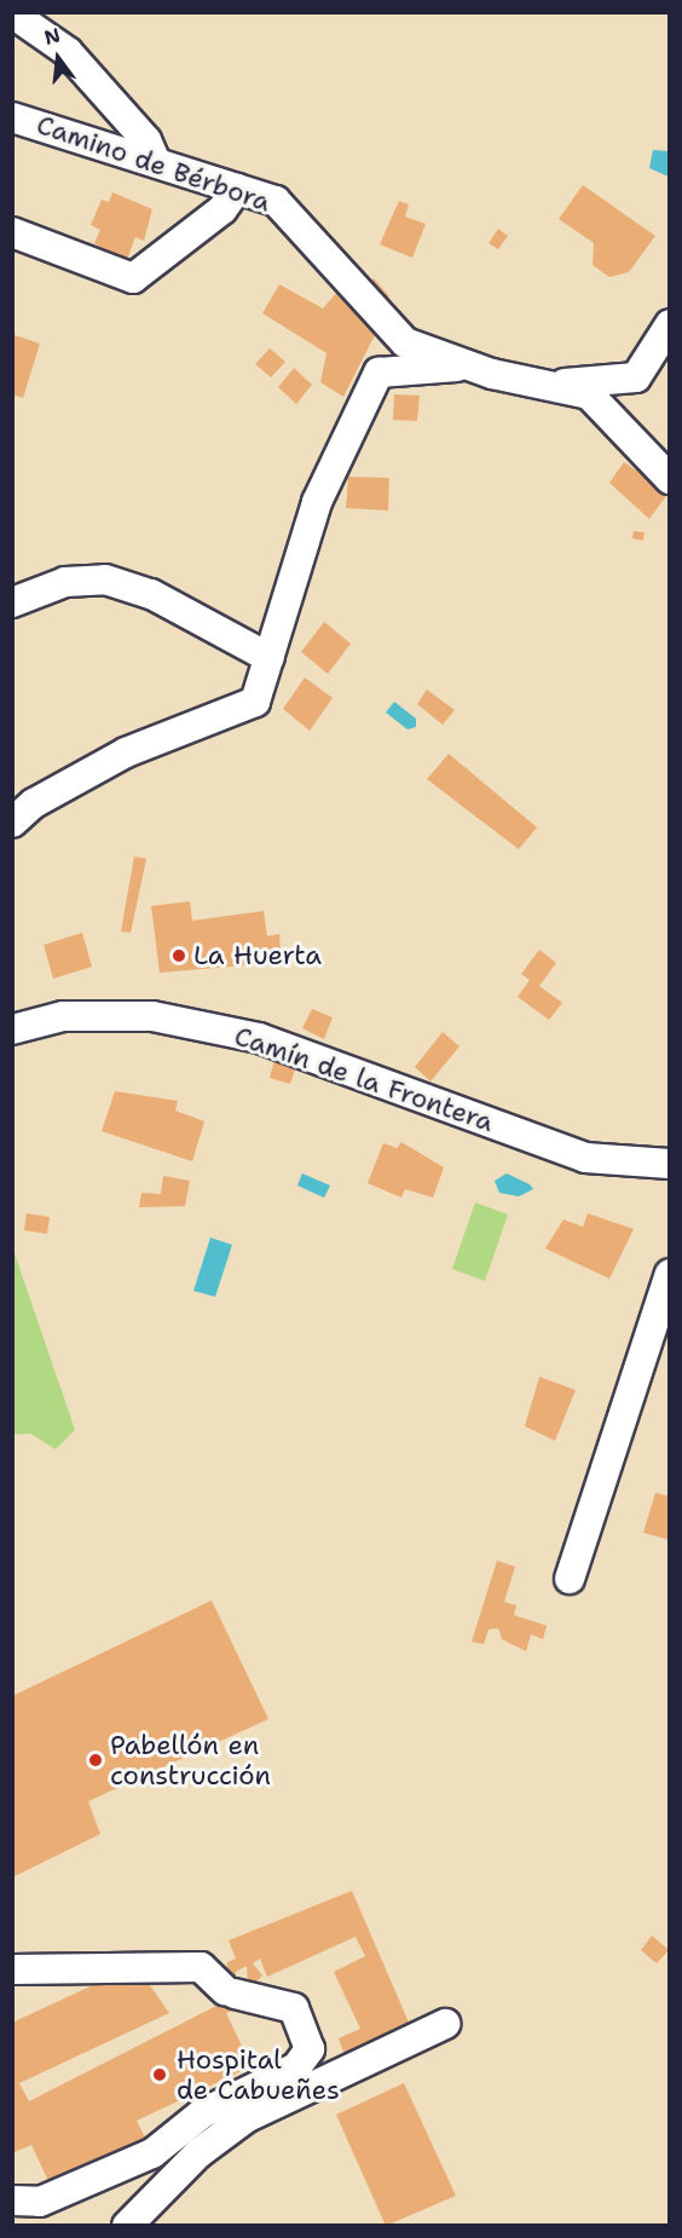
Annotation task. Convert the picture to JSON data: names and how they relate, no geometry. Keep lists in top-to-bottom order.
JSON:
{
  "streets": {
    "street": ["Camino de Bérbora", "Camín de la Frontera"]
  },
  "places": ["La Huerta", "Pabellón en construcción", "Hospital de Cabueñes"],
  "north": "top"
}
